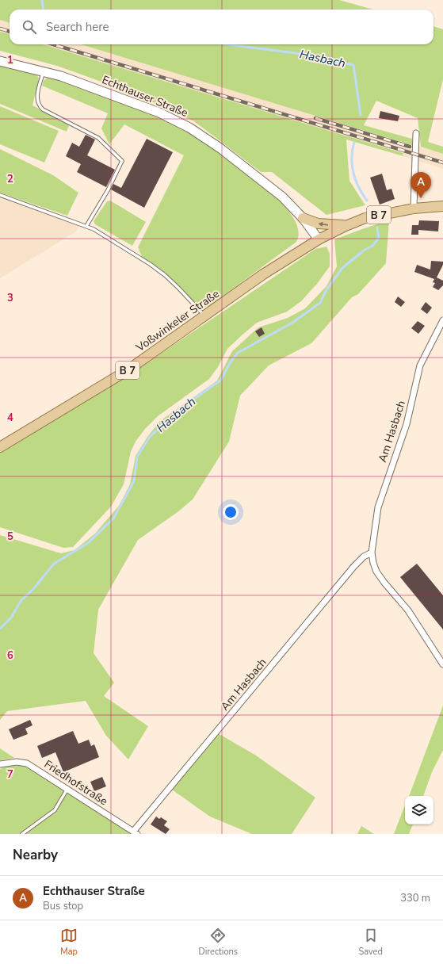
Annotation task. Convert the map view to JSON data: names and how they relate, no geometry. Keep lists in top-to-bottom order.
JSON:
{
  "streets": {
    "main road": ["Echthauser Straße", "B 7", "Voßwinkeler Straße"],
    "street": ["Am Hasbach", "Friedhofstraße"]
  },
  "crossings": [
    ["Echthauser Straße", "B 7"],
    ["Echthauser Straße", "Voßwinkeler Straße"],
    ["B 7", "Voßwinkeler Straße"],
    ["Am Hasbach", "Friedhofstraße"]
  ],
  "water": ["Hasbach"],
  "page": {
    "search": "Search here",
    "pins": "A",
    "heading": "Nearby",
    "list": [
      {
        "mark": "A",
        "name": "Echthauser Straße",
        "note": "Bus stop",
        "value": "330 m"
      }
    ],
    "nav": ["Map", "Directions", "Saved"]
  },
  "grid": {
    "rows": [
      "1",
      "2",
      "3",
      "4",
      "5",
      "6",
      "7"
    ]
  }
}
